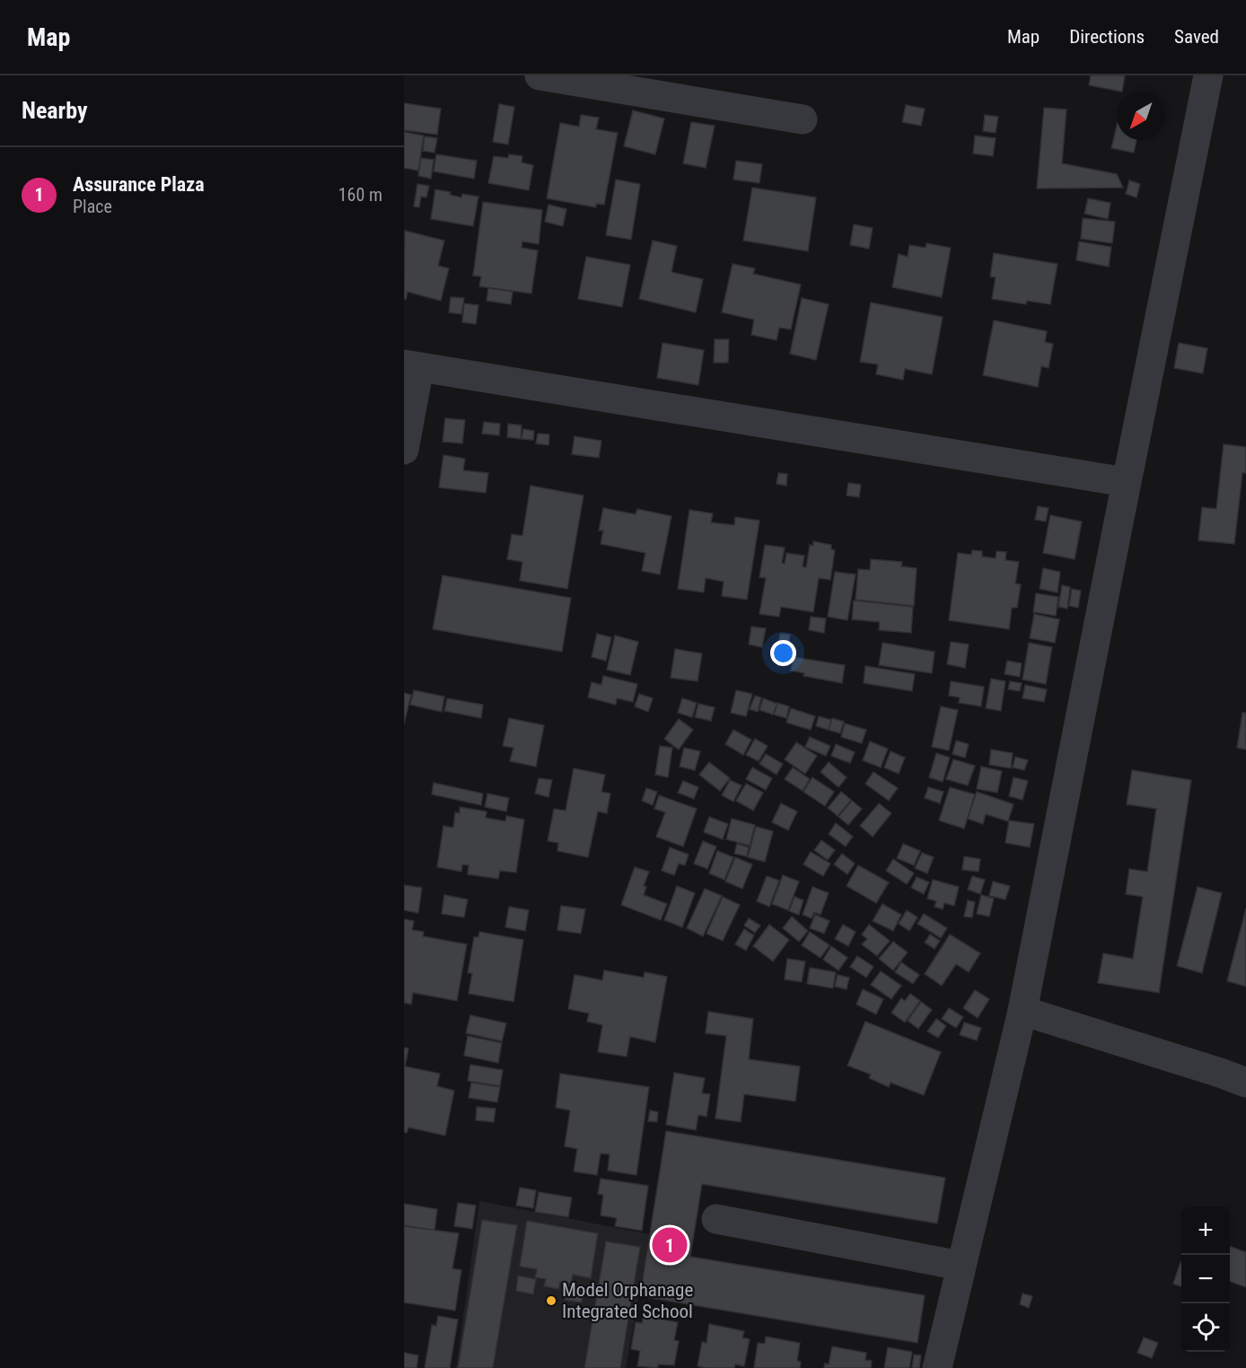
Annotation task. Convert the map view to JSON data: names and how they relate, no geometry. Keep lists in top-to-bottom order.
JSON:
{
  "places": ["Model Orphanage Integrated School"],
  "north": "bottom left",
  "page": {
    "header": "Map",
    "nav": ["Map", "Directions", "Saved"],
    "heading": "Nearby",
    "list": [
      {
        "mark": "1",
        "name": "Assurance Plaza",
        "note": "Place",
        "value": "160 m"
      }
    ],
    "map_buttons": ["+", "−"],
    "pins": "1"
  }
}
